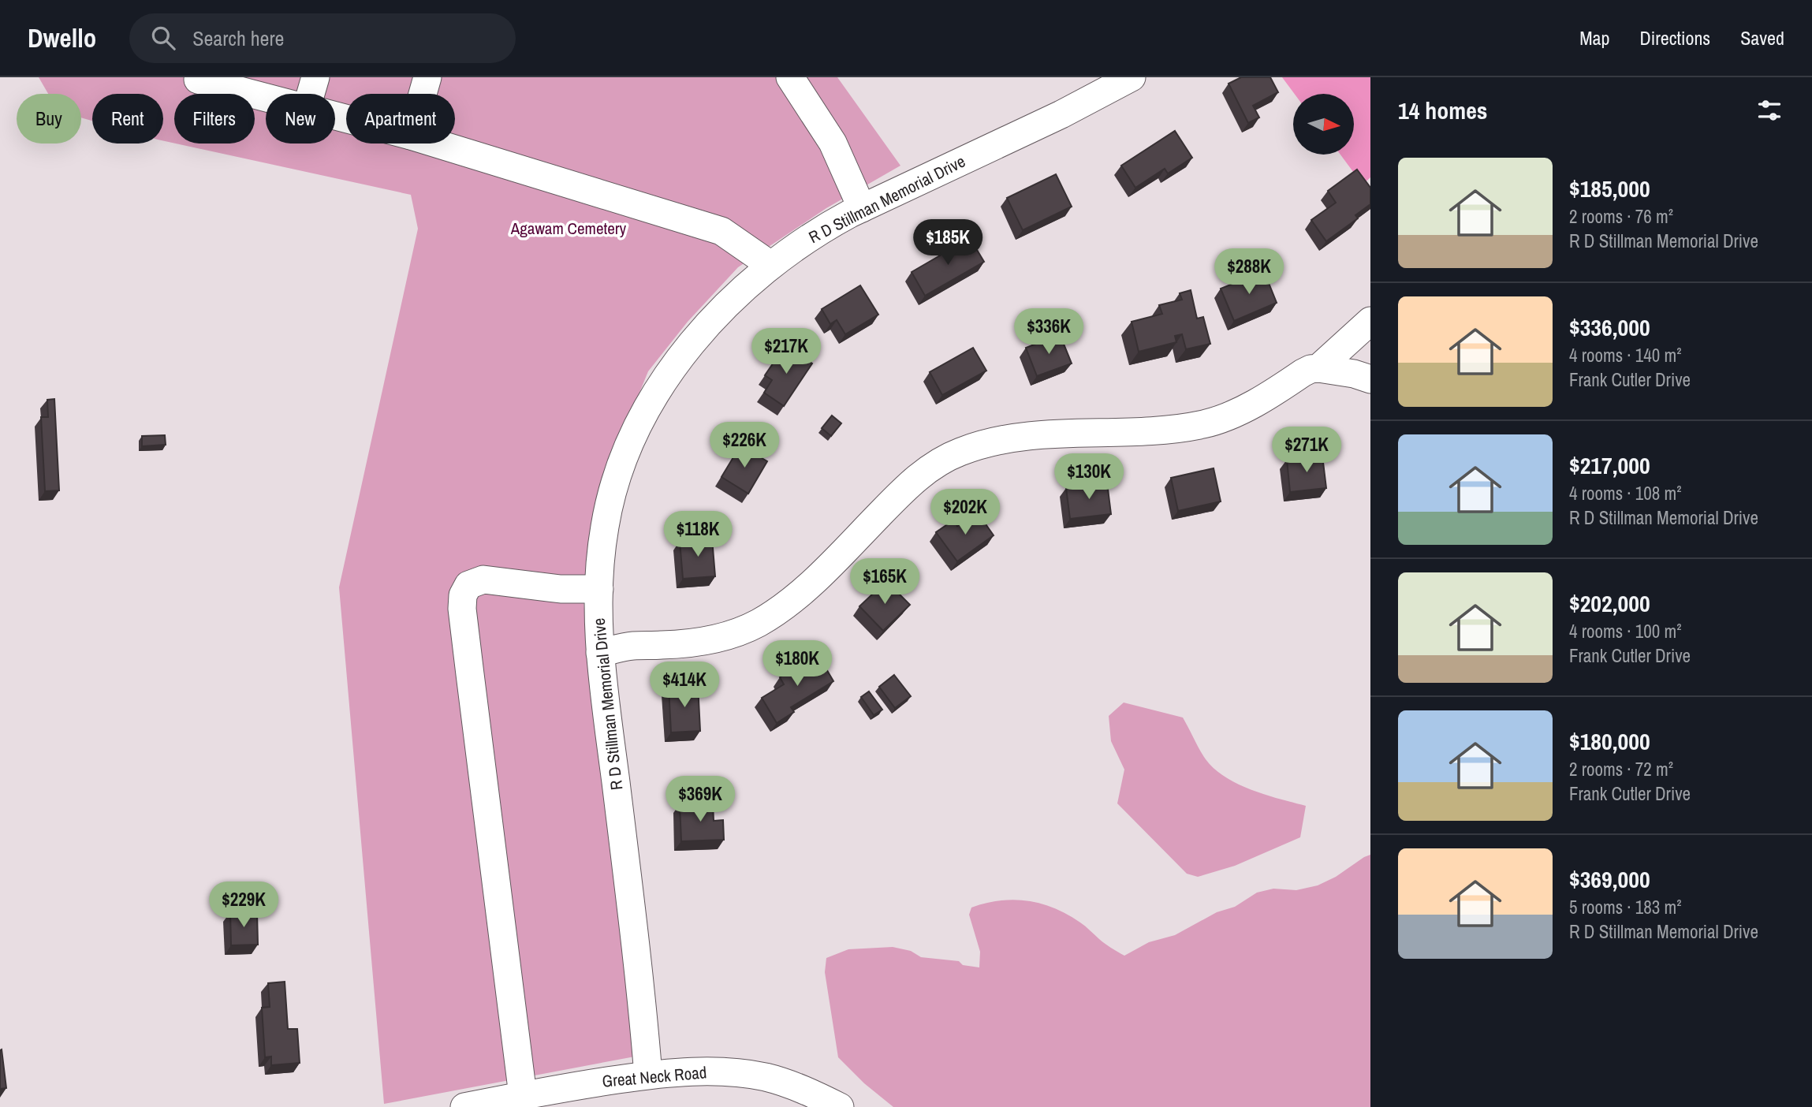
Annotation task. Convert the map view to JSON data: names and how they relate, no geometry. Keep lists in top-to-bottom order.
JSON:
{
  "streets": {
    "street": ["R D Stillman Memorial Drive", "Great Neck Road"]
  },
  "crossings": [
    ["R D Stillman Memorial Drive", "Great Neck Road"]
  ],
  "parks": ["Agawam Cemetery"],
  "north": "right",
  "page": {
    "header": "Dwello",
    "search": "Search here",
    "nav": ["Map", "Directions", "Saved"],
    "heading": "14 homes",
    "chip": [
      "Buy",
      "Rent",
      "Filters",
      "New",
      "Apartment"
    ],
    "list": [
      {
        "name": "$185,000",
        "note": "2 rooms · 76 m² · R D Stillman Memorial Drive"
      },
      {
        "name": "$336,000",
        "note": "4 rooms · 140 m² · Frank Cutler Drive"
      },
      {
        "name": "$217,000",
        "note": "4 rooms · 108 m² · R D Stillman Memorial Drive"
      },
      {
        "name": "$202,000",
        "note": "4 rooms · 100 m² · Frank Cutler Drive"
      },
      {
        "name": "$180,000",
        "note": "2 rooms · 72 m² · Frank Cutler Drive"
      },
      {
        "name": "$369,000",
        "note": "5 rooms · 183 m² · R D Stillman Memorial Drive"
      }
    ],
    "price": [
      "$185K",
      "$288K",
      "$336K",
      "$217K",
      "$226K",
      "$271K",
      "$130K",
      "$202K",
      "$118K",
      "$165K",
      "$180K",
      "$414K",
      "$369K",
      "$229K"
    ]
  }
}
